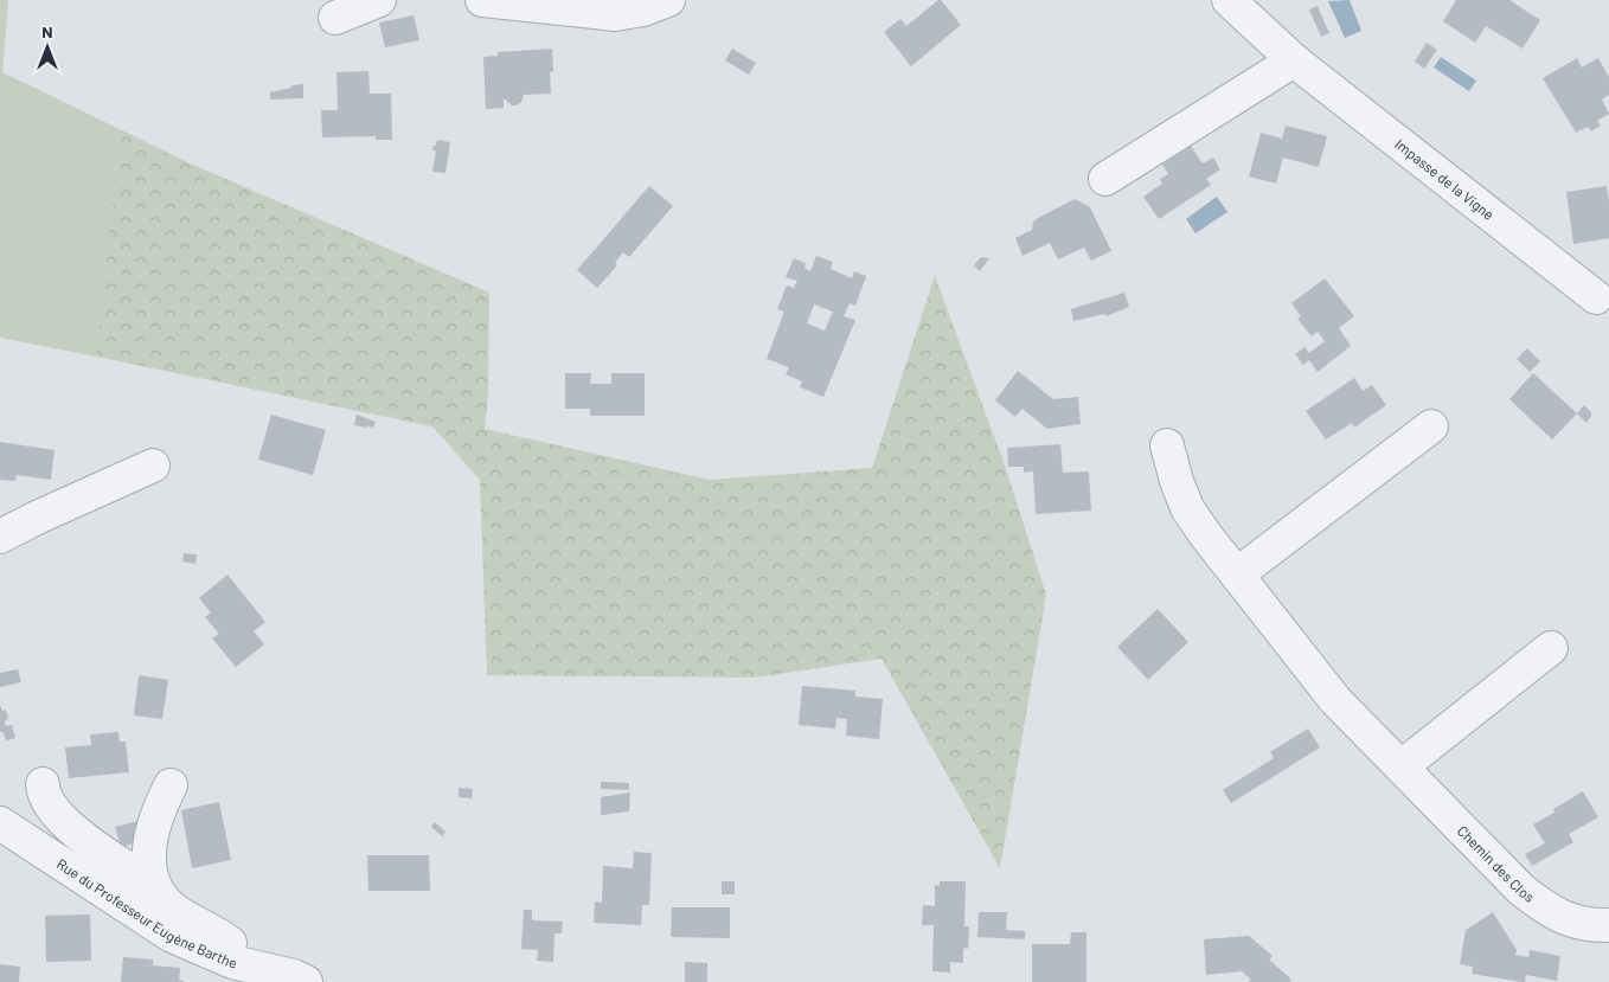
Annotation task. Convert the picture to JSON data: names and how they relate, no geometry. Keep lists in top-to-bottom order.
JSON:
{
  "streets": {
    "street": ["Impasse de la Vigne", "Chemin des Clos", "Rue du Professeur Eugène Barthe"]
  },
  "north": "top"
}
